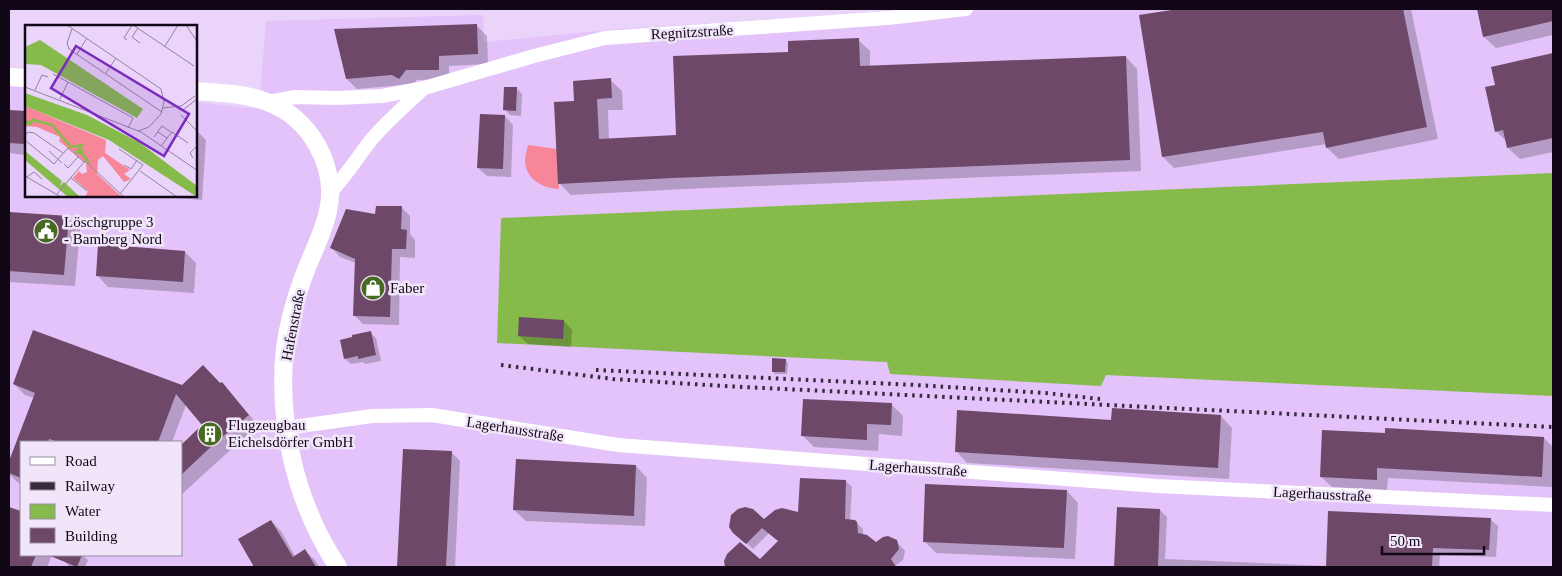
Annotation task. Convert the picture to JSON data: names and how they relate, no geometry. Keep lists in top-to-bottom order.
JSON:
{
  "streets": {
    "street": ["Regnitzstraße", "Hafenstraße", "Lagerhausstraße"]
  },
  "crossings": [
    ["Regnitzstraße", "Hafenstraße"],
    ["Hafenstraße", "Lagerhausstraße"]
  ],
  "places": {
    "public building": ["Löschgruppe 3 - Bamberg Nord"],
    "shop": ["Faber"],
    "building": ["Flugzeugbau Eichelsdörfer GmbH"]
  },
  "legend": [
    "Road",
    "Railway",
    "Water",
    "Building"
  ],
  "scale_bar": "50 m"
}
